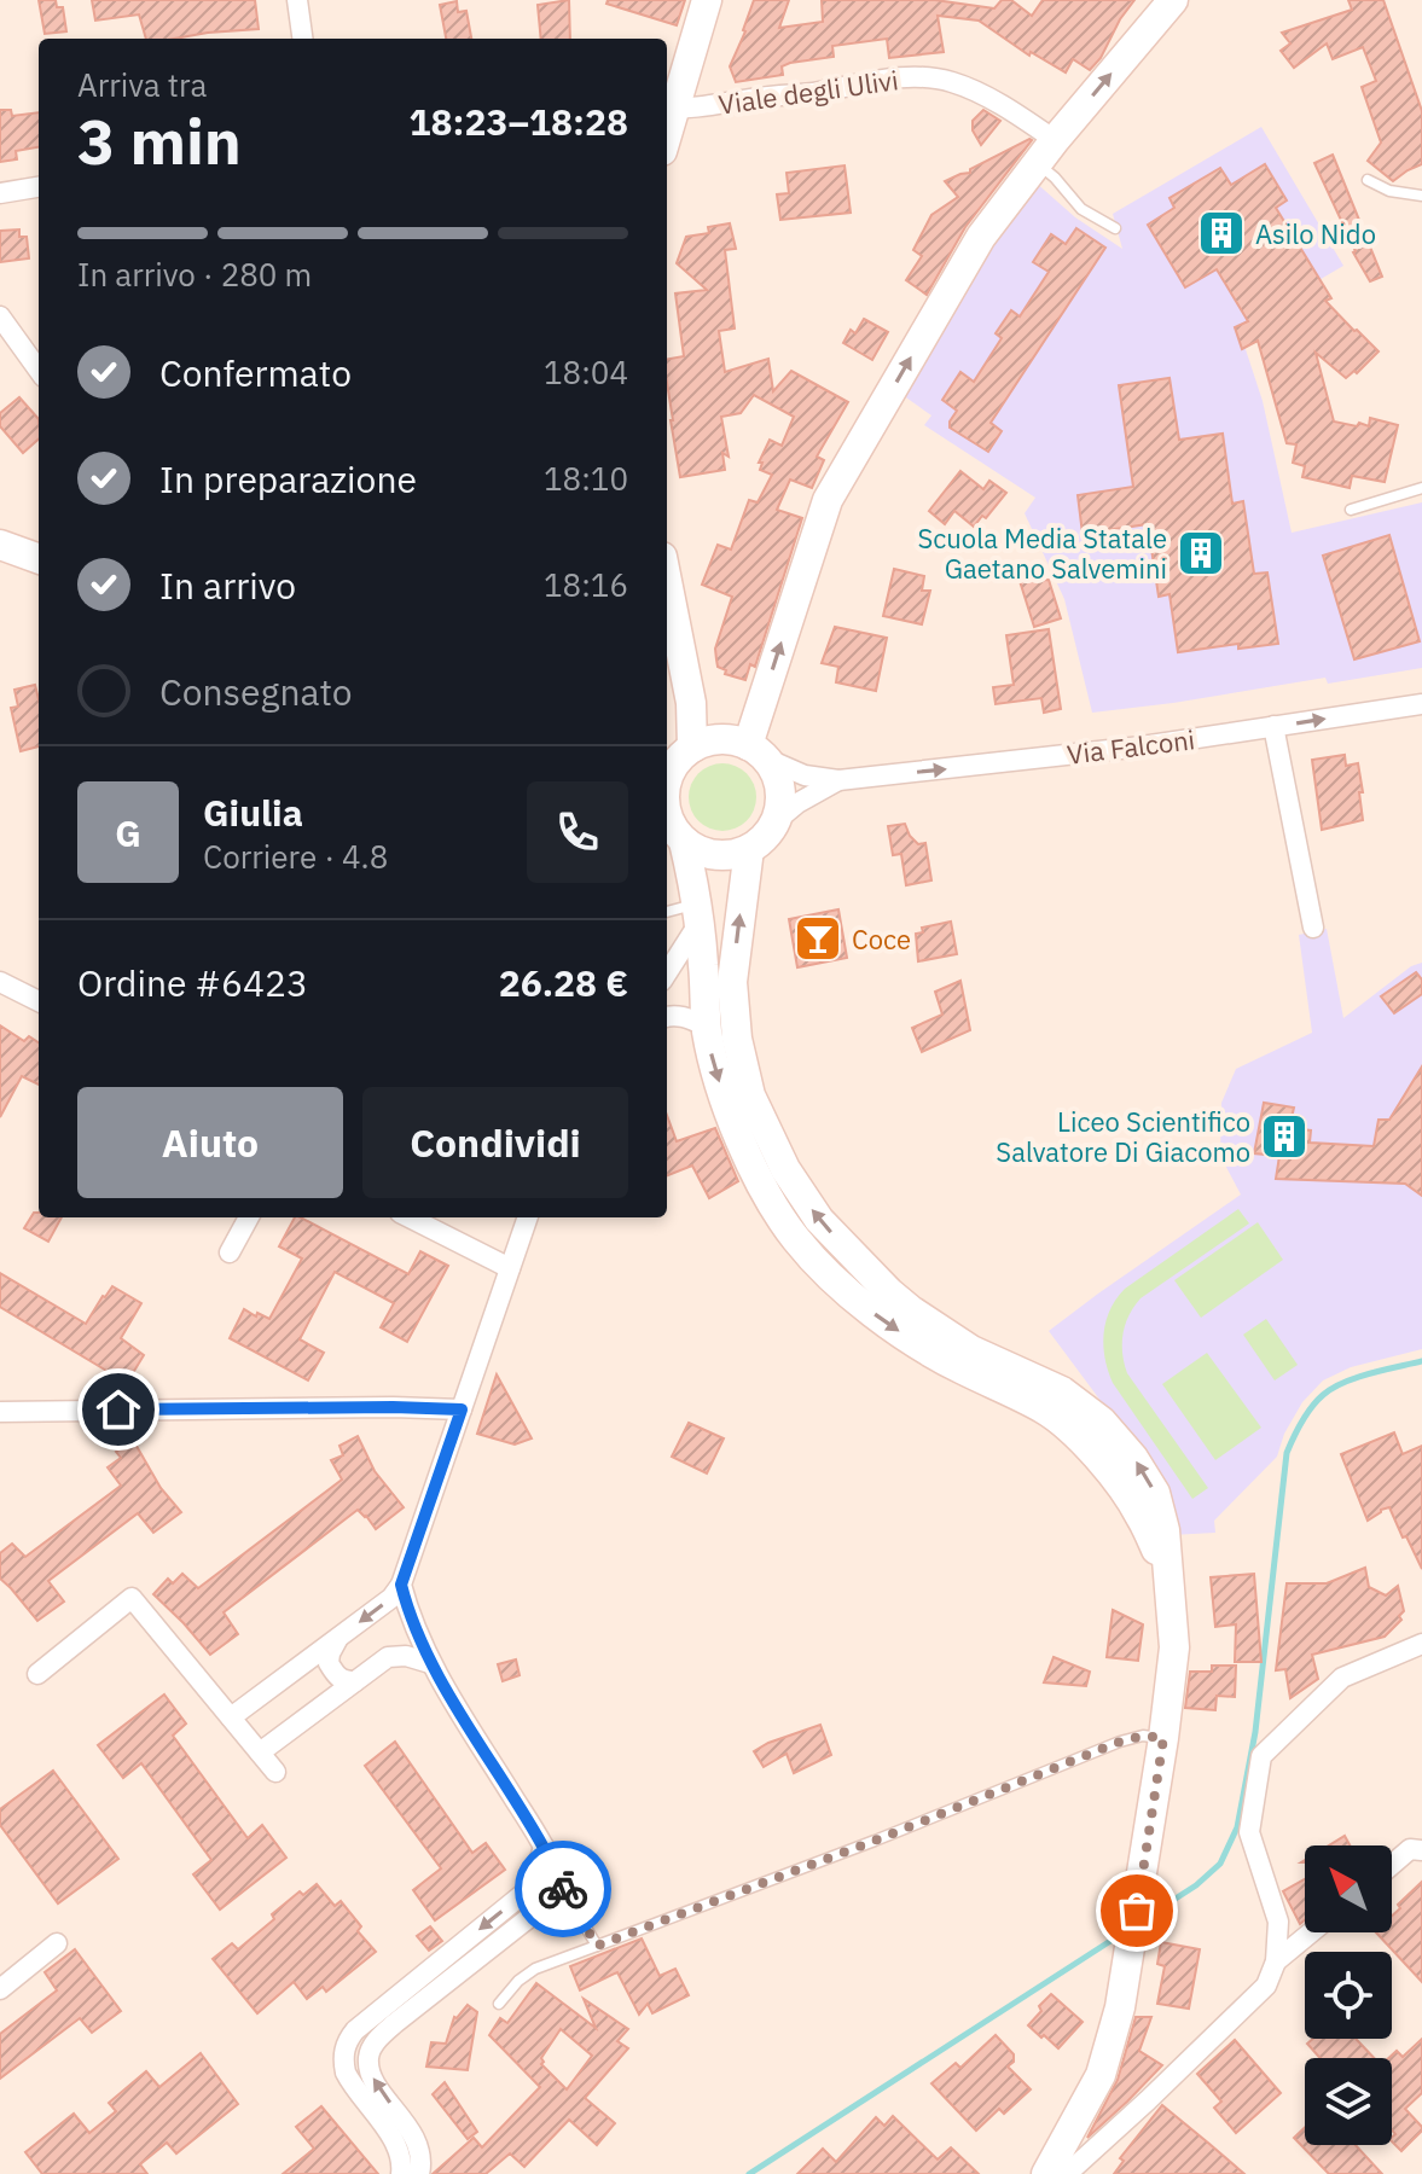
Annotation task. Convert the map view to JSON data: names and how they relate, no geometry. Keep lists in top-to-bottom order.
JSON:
{
  "streets": {
    "street": ["Viale degli Ulivi", "Via Falconi"]
  },
  "one_way": ["Via Falconi"],
  "places": {
    "building": ["Asilo Nido", "Scuola Media Statale Gaetano Salvemini", "Liceo Scientifico Salvatore Di Giacomo"],
    "bar": ["Coce"]
  },
  "north": "top left",
  "page": {
    "heading": ["3 min", "Arriva tra", "18:23–18:28"],
    "panel": [
      "Giulia",
      "Corriere · 4.8",
      "Ordine #6423",
      "26.28 €"
    ],
    "bar": "In arrivo · 280 m",
    "list": [
      ["Confermato", "18:04"],
      ["In preparazione", "18:10"],
      ["In arrivo", "18:16"],
      "Consegnato"
    ],
    "round": "G",
    "buttons": ["Aiuto", "Condividi"]
  }
}
